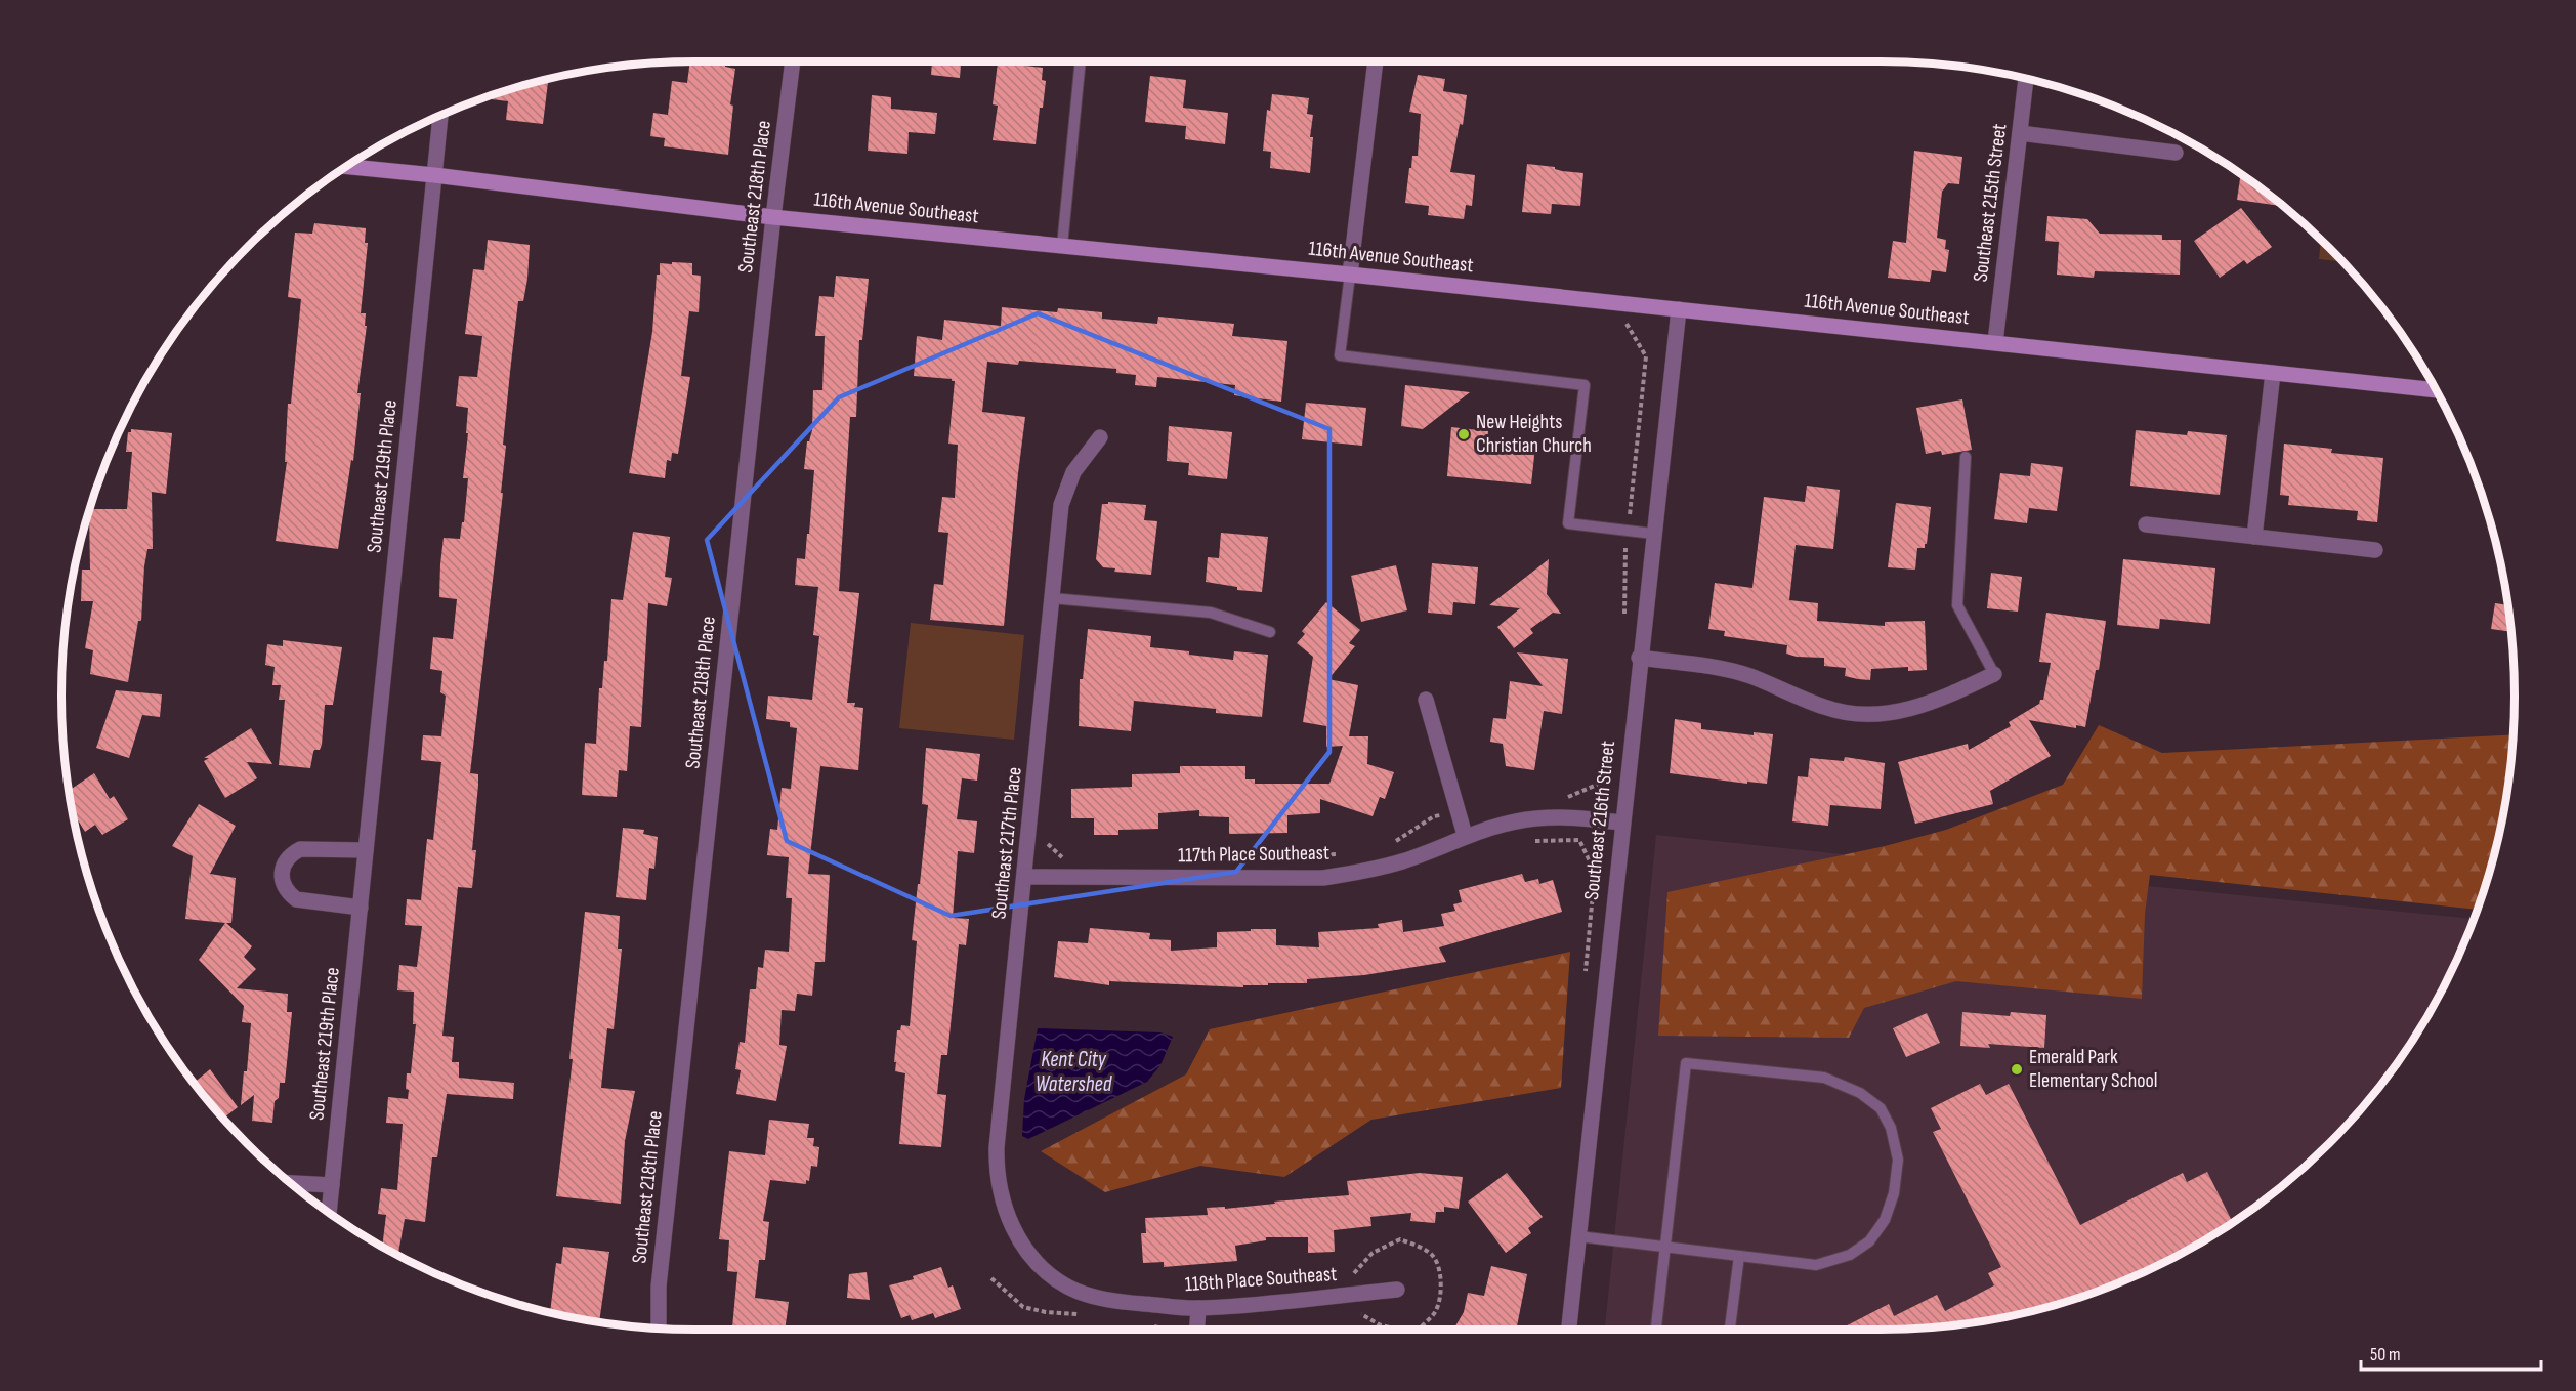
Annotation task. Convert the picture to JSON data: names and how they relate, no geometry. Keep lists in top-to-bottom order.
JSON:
{
  "streets": {
    "main road": ["116th Avenue Southeast"],
    "street": [
      "Southeast 218th Place",
      "Southeast 215th Street",
      "Southeast 219th Place",
      "Southeast 216th Street",
      "Southeast 217th Place",
      "117th Place Southeast",
      "118th Place Southeast"
    ]
  },
  "crossings": [
    ["Southeast 218th Place", "116th Avenue Southeast"],
    ["Southeast 215th Street", "116th Avenue Southeast"],
    ["116th Avenue Southeast", "Southeast 219th Place"],
    ["116th Avenue Southeast", "Southeast 216th Street"],
    ["Southeast 216th Street", "117th Place Southeast"],
    ["Southeast 217th Place", "117th Place Southeast"],
    ["Southeast 217th Place", "118th Place Southeast"]
  ],
  "water": ["Kent City Watershed"],
  "places": ["New Heights Christian Church", "Emerald Park Elementary School"],
  "scale_bar": "50 m"
}
